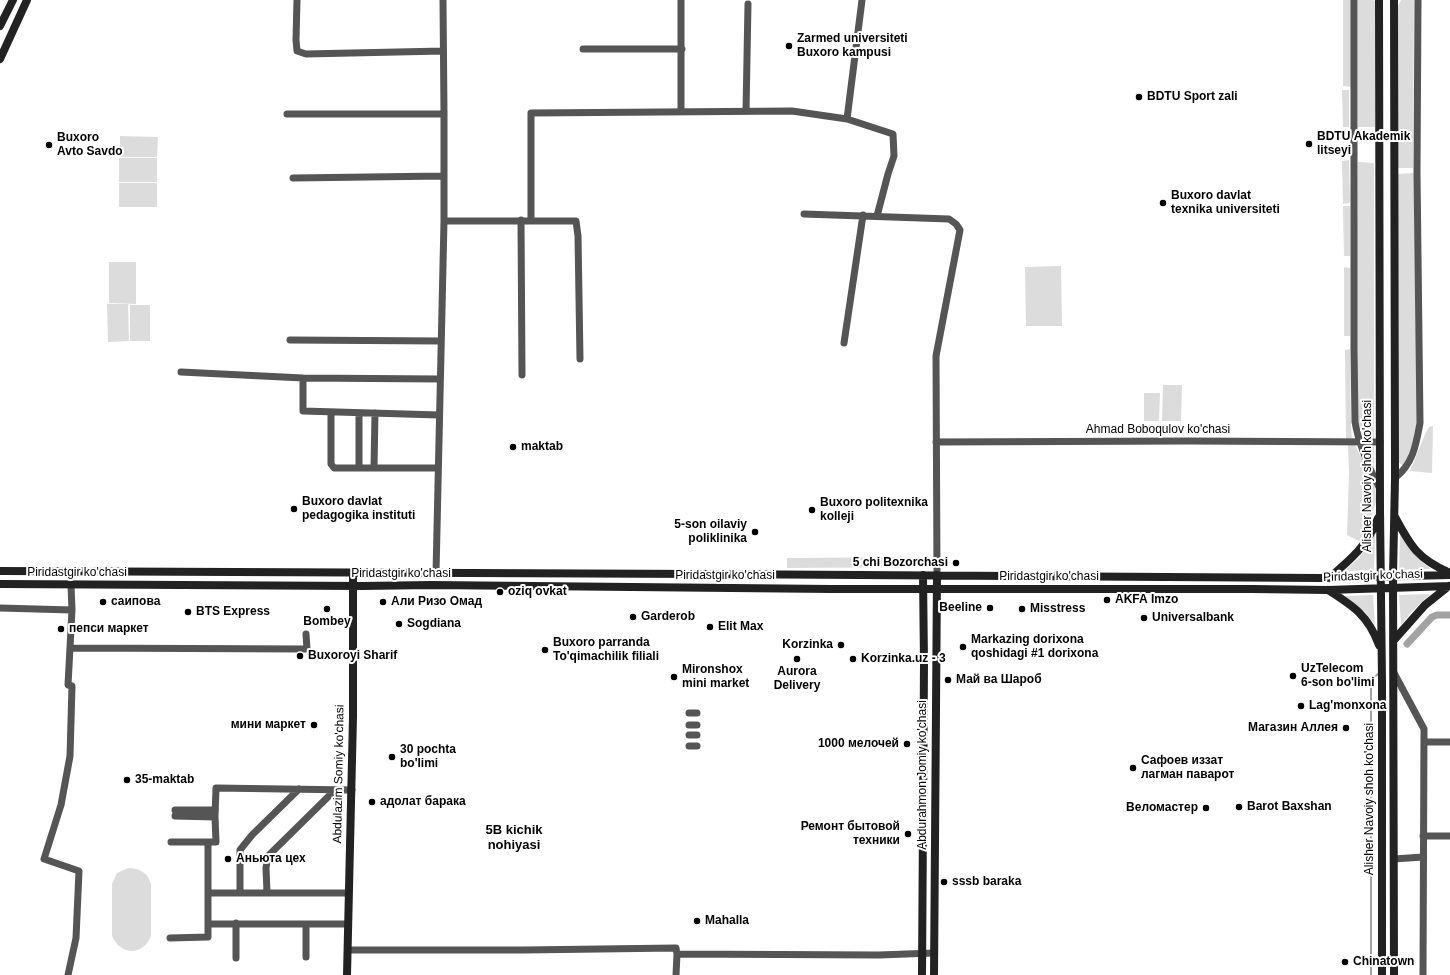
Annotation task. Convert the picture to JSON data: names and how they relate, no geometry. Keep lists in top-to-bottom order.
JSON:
{
  "streets": {
    "main road": [
      "Alisher Navoiy shoh ko'chasi",
      "Piridastgir ko'chasi",
      "Abdulazim Somiy ko'chasi",
      "Abdurahmon Jomiy ko'chasi"
    ],
    "street": ["Ahmad Boboqulov ko'chasi"]
  },
  "crossings": [
    ["Ahmad Boboqulov ko'chasi", "Alisher Navoiy shoh ko'chasi"],
    ["Alisher Navoiy shoh ko'chasi", "Piridastgir ko'chasi"],
    ["Piridastgir ko'chasi", "Abdulazim Somiy ko'chasi"],
    ["Piridastgir ko'chasi", "Abdurahmon Jomiy ko'chasi"]
  ],
  "districts": ["5B kichik nohiyasi"],
  "places": [
    "Zarmed universiteti Buxoro kampusi",
    "BDTU Sport zali",
    "BDTU Akademik litseyi",
    "Buxoro Avto Savdo",
    "Buxoro davlat texnika universiteti",
    "maktab",
    "Buxoro davlat pedagogika instituti",
    "Buxoro politexnika kolleji",
    "5-son oilaviy poliklinika",
    "5 chi Bozorchasi",
    "oziq ovkat",
    "AKFA Imzo",
    "саипова",
    "Али Ризо Омад",
    "Beeline",
    "Bombey",
    "Misstress",
    "BTS Express",
    "Garderob",
    "Universalbank",
    "Sogdiana",
    "Elit Max",
    "пепси маркет",
    "Korzinka",
    "Markazing dorixona qoshidagi #1 dorixona",
    "Buxoro parranda To'qimachilik filiali",
    "Buxoroyi Sharif",
    "Aurora Delivery",
    "Korzinka.uz - 3",
    "UzTelecom 6-son bo'limi",
    "Mironshox mini market",
    "Май ва Шароб",
    "Lag'monxona",
    "мини маркет",
    "Магазин Аллея",
    "1000 мелочей",
    "30 pochta bo'limi",
    "Сафоев иззат лагман паварот",
    "35-maktab",
    "адолат барака",
    "Barot Baxshan",
    "Веломастер",
    "Ремонт бытовой техники",
    "Аньюта цех",
    "sssb baraka",
    "Mahalla",
    "Chinatown"
  ]
}
